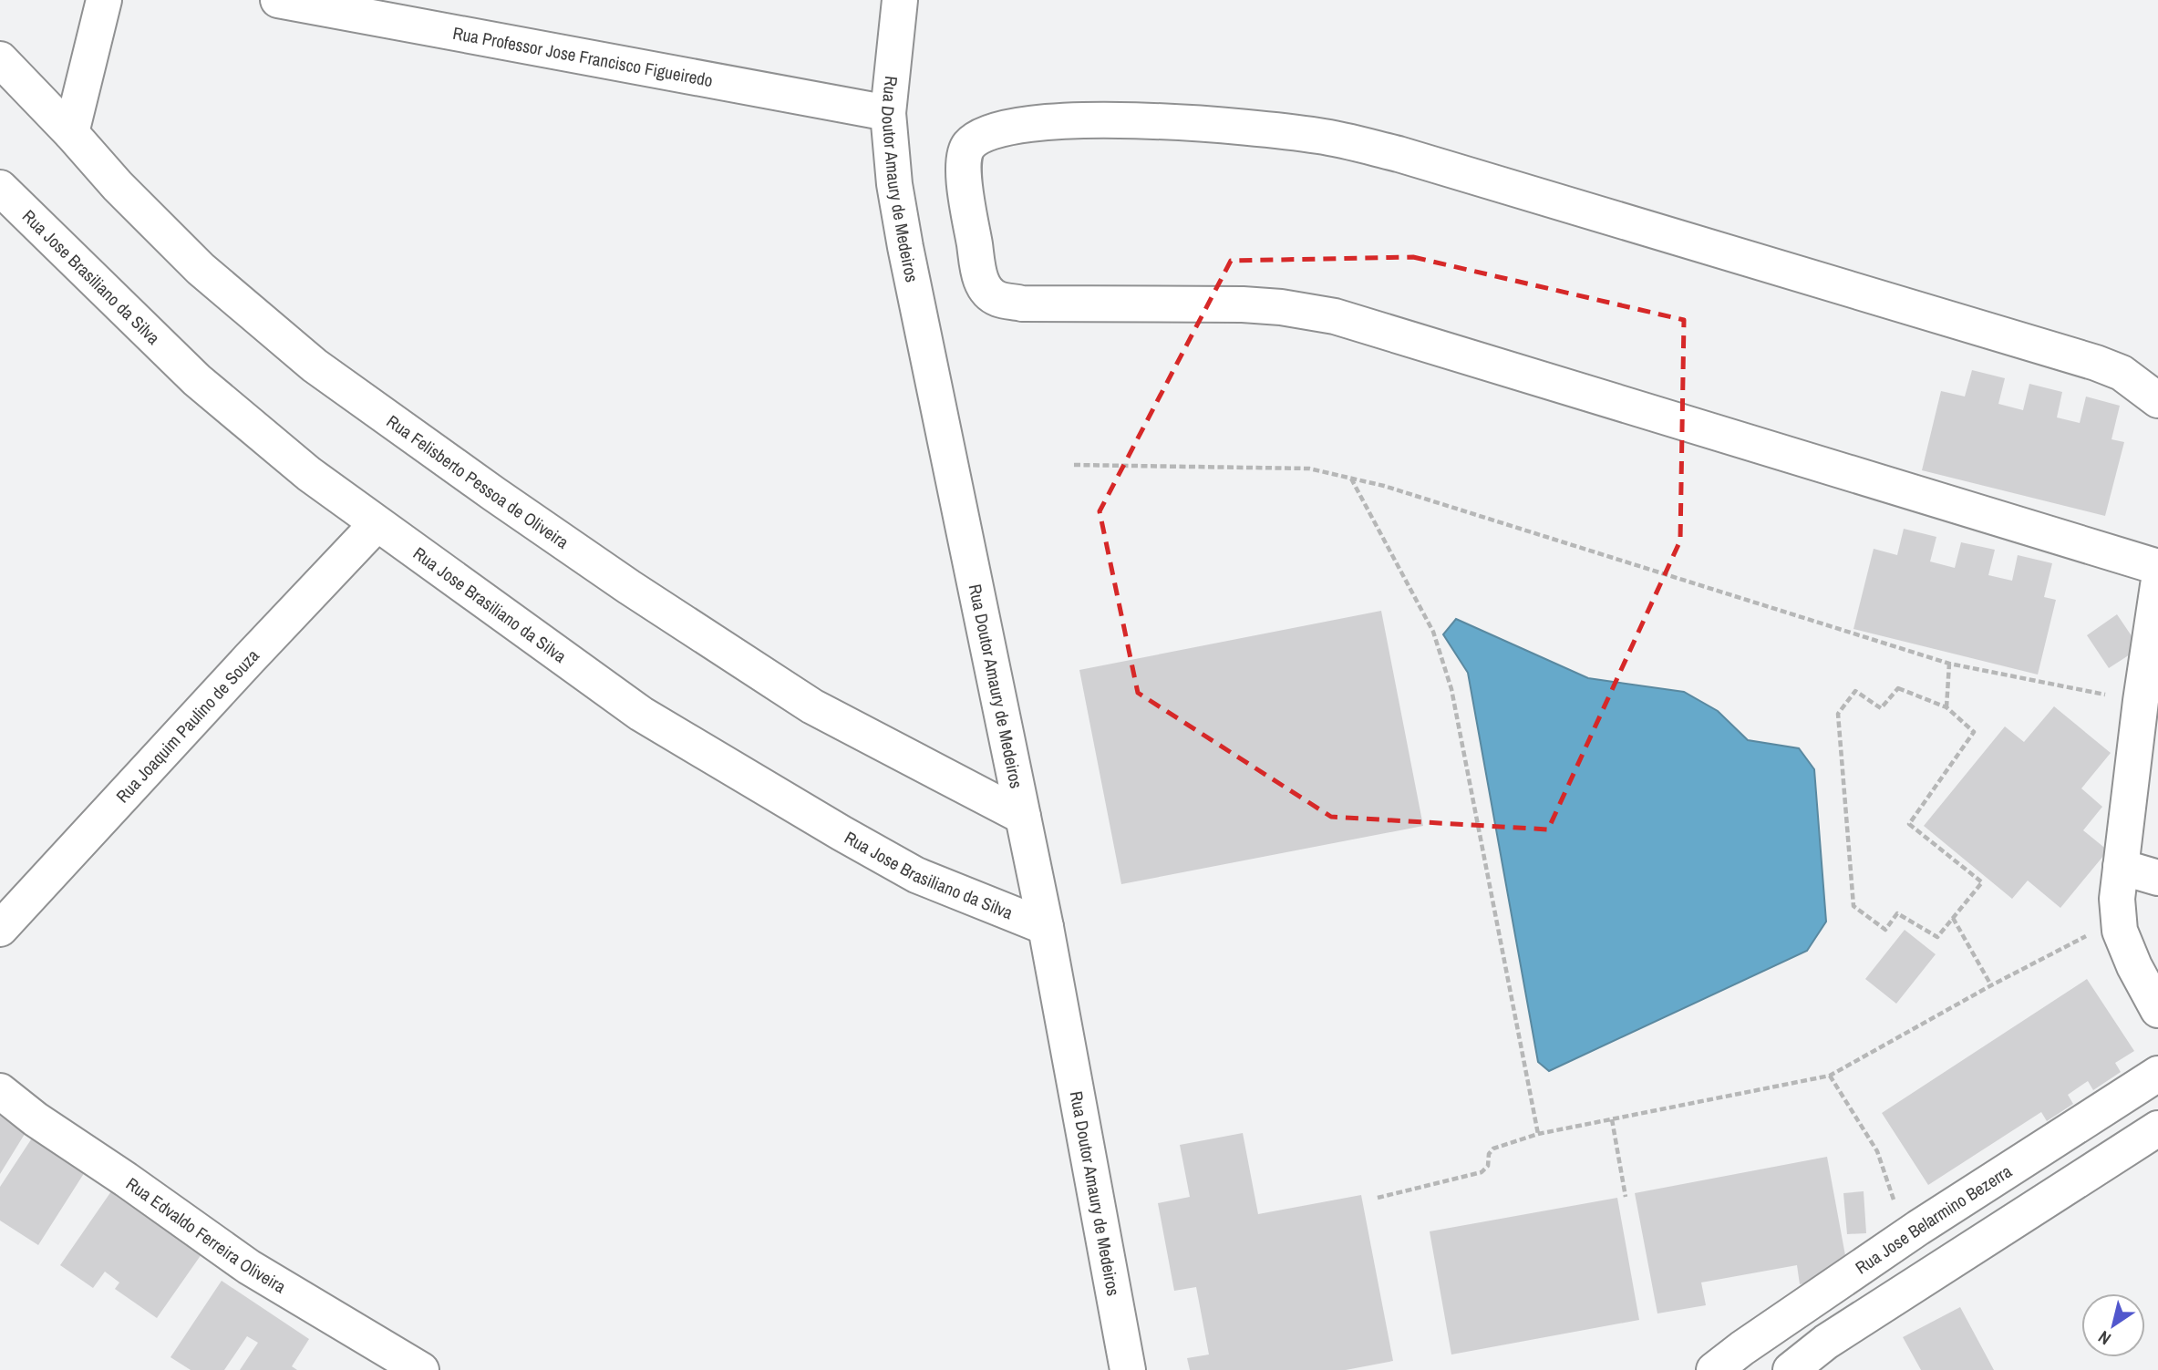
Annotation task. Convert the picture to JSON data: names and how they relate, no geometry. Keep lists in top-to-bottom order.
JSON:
{
  "streets": {
    "street": [
      "Rua Professor Jose Francisco Figueiredo",
      "Rua Doutor Amaury de Medeiros",
      "Rua Jose Brasiliano da Silva",
      "Rua Felisberto Pessoa de Oliveira",
      "Rua Joaquim Paulino de Souza",
      "Rua Jose Belarmino Bezerra",
      "Rua Edvaldo Ferreira Oliveira"
    ]
  },
  "crossings": [
    ["Rua Professor Jose Francisco Figueiredo", "Rua Doutor Amaury de Medeiros"],
    ["Rua Doutor Amaury de Medeiros", "Rua Jose Brasiliano da Silva"],
    ["Rua Doutor Amaury de Medeiros", "Rua Felisberto Pessoa de Oliveira"],
    ["Rua Jose Brasiliano da Silva", "Rua Joaquim Paulino de Souza"]
  ],
  "north": "bottom left"
}
